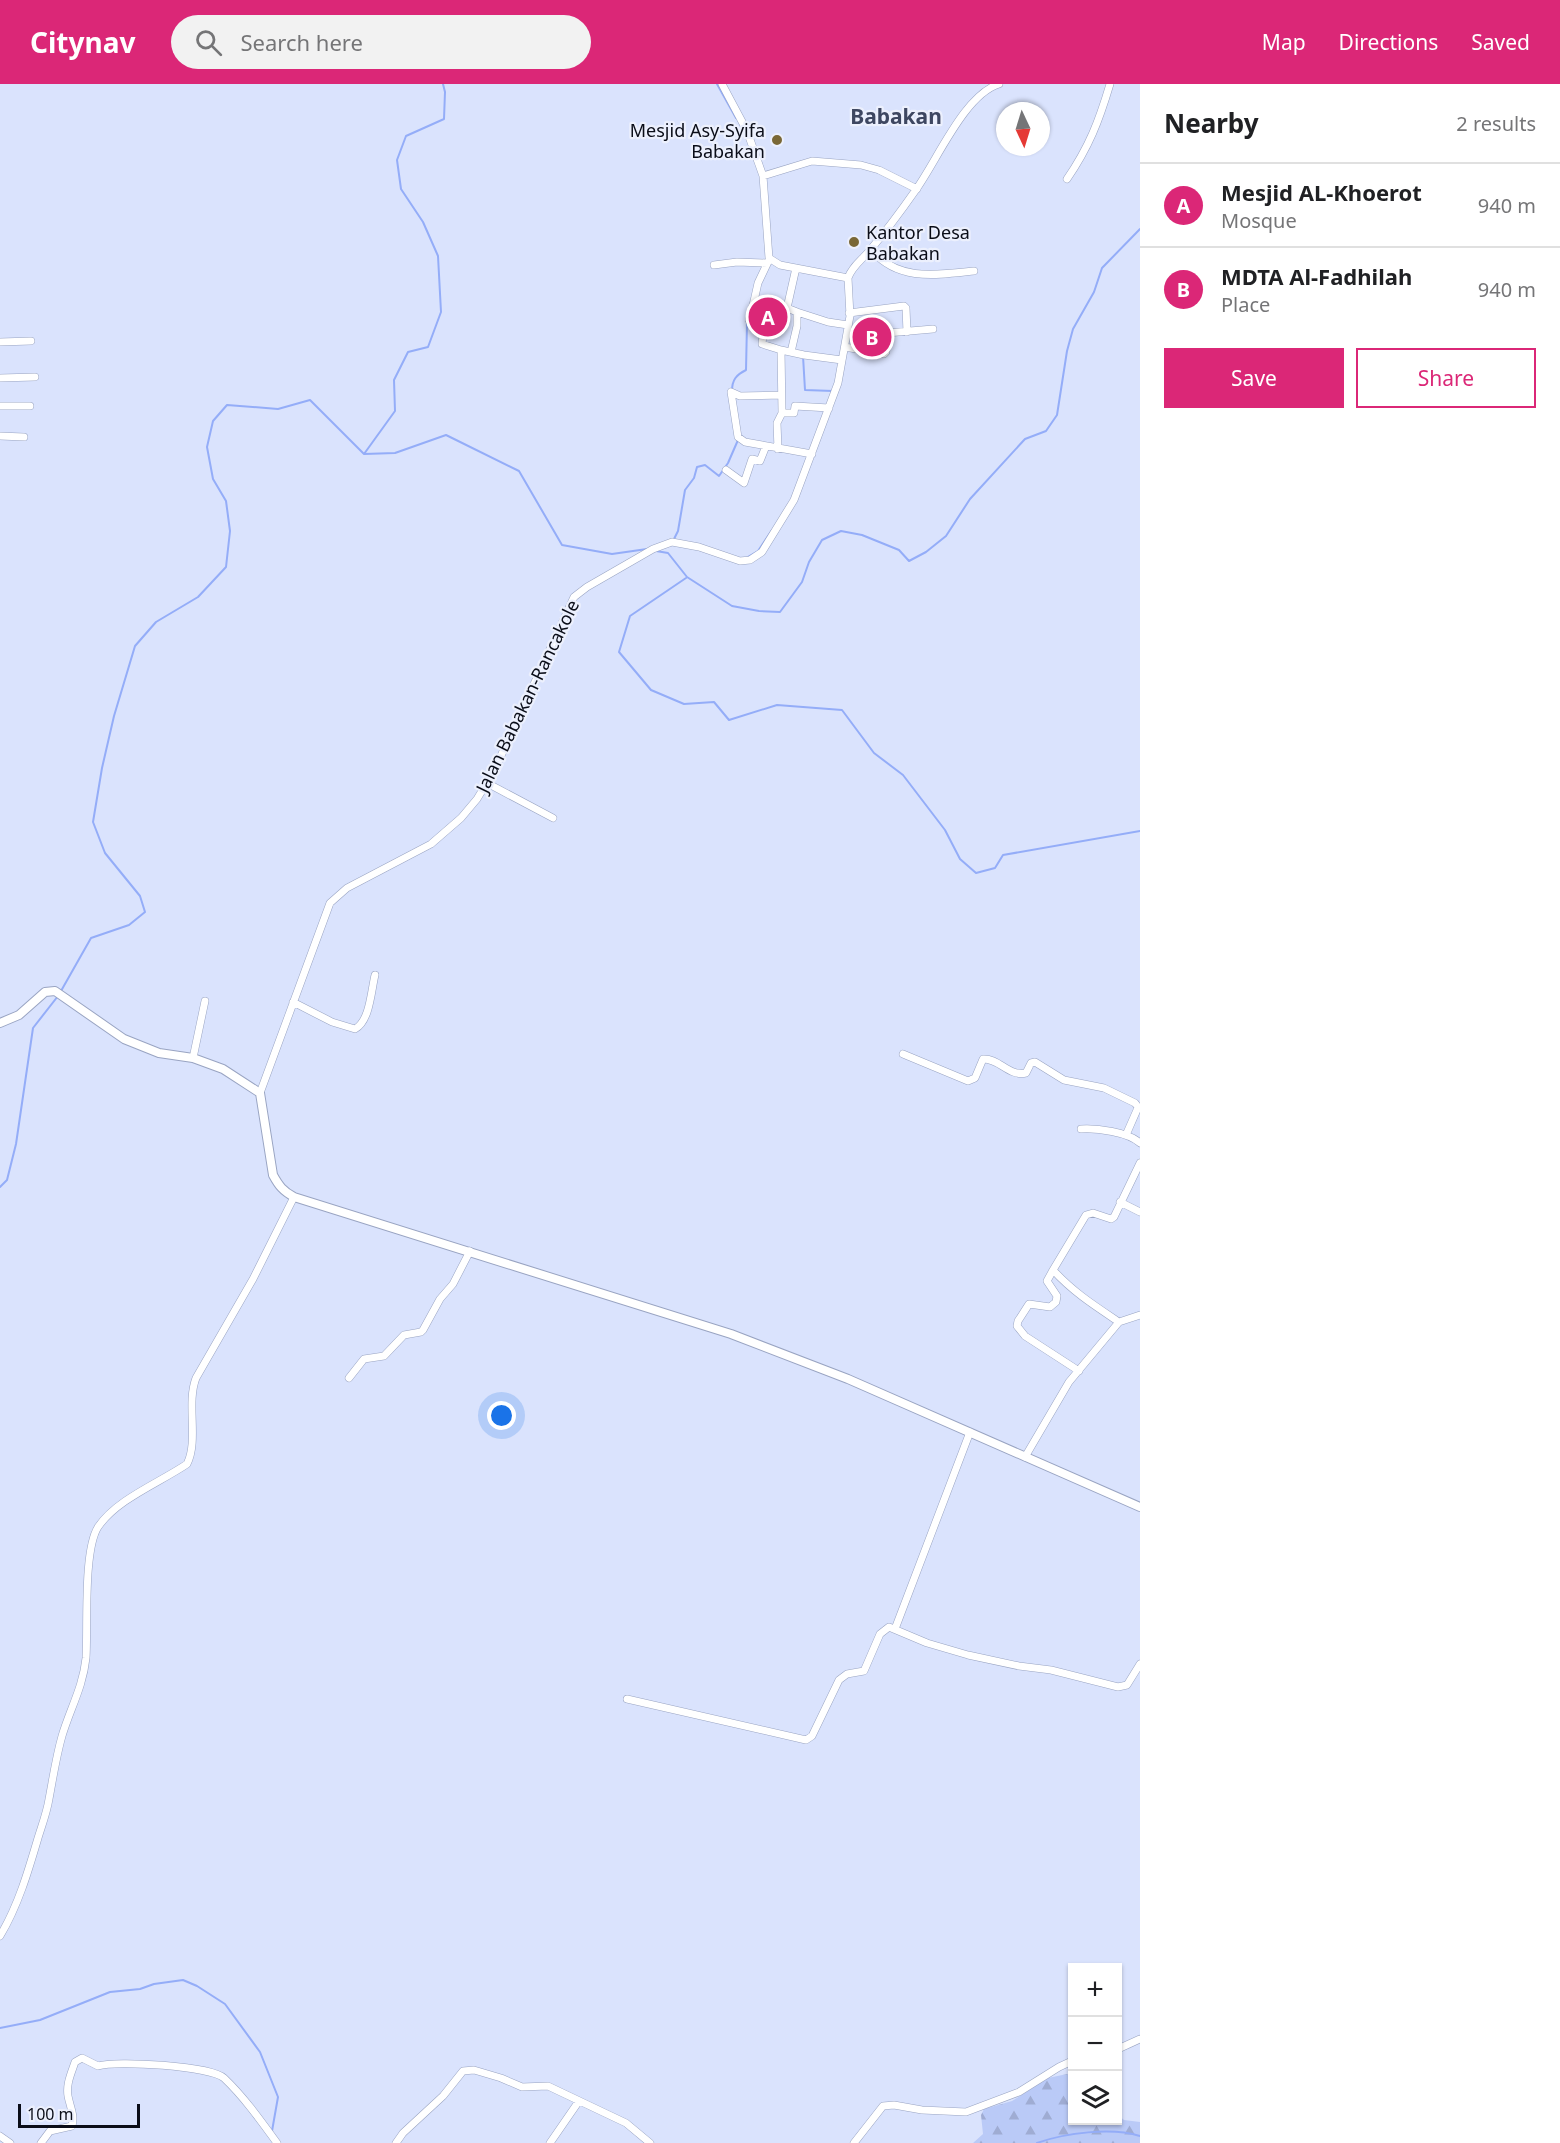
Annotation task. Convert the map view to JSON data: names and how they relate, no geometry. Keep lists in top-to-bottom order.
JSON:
{
  "streets": {
    "street": ["Jalan Babakan-Rancakole"]
  },
  "districts": ["Babakan"],
  "places": ["Mesjid Asy-Syifa Babakan", "Kantor Desa Babakan"],
  "scale_bar": "100 m",
  "north": "bottom",
  "page": {
    "header": "Citynav",
    "search": "Search here",
    "nav": ["Map", "Directions", "Saved"],
    "heading": ["Nearby", "2 results"],
    "list": [
      {
        "mark": "A",
        "name": "Mesjid AL-Khoerot",
        "note": "Mosque",
        "value": "940 m"
      },
      {
        "mark": "B",
        "name": "MDTA Al-Fadhilah",
        "note": "Place",
        "value": "940 m"
      }
    ],
    "pins": ["A", "B"],
    "buttons": ["Save", "Share"],
    "map_buttons": ["+", "−"],
    "scale": "100 m"
  }
}
